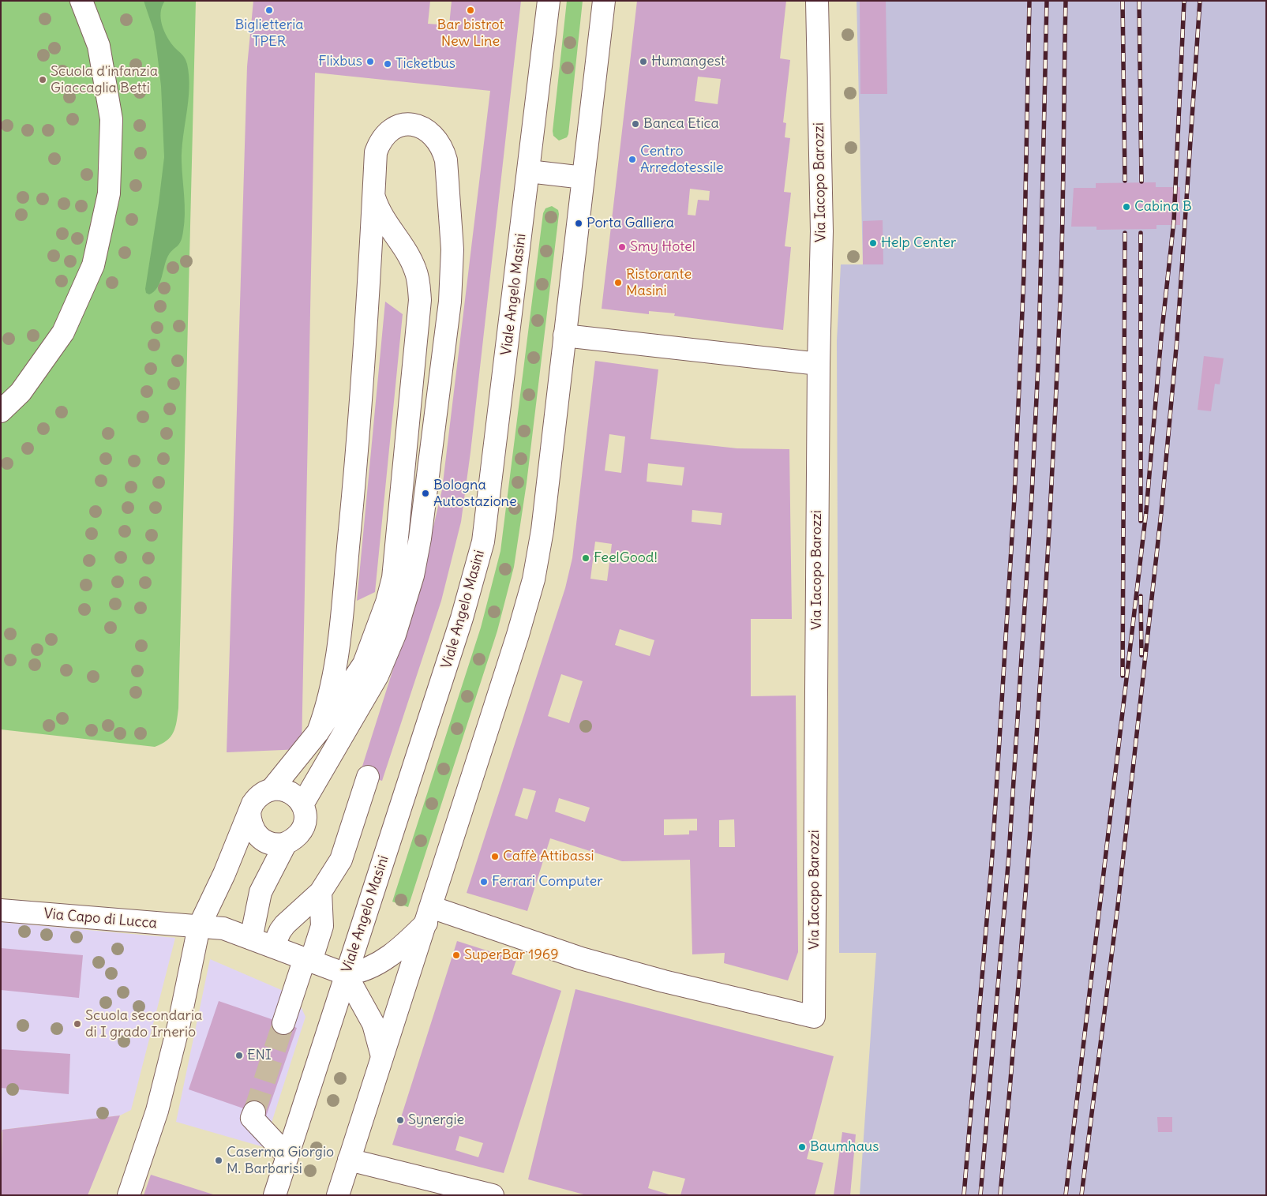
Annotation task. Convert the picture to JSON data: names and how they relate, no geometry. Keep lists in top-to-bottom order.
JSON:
{
  "streets": {
    "street": ["Via Iacopo Barozzi", "Viale Angelo Masini", "Via Capo di Lucca"]
  },
  "crossings": [
    ["Viale Angelo Masini", "Via Capo di Lucca"]
  ],
  "places": [
    "Biglietteria TPER",
    "Bar bistrot New Line",
    "Flixbus",
    "Humangest",
    "Ticketbus",
    "Scuola d'infanzia Giaccaglia Betti",
    "Banca Etica",
    "Centro Arredotessile",
    "Cabina B",
    "Porta Galliera",
    "Help Center",
    "Smy Hotel",
    "Ristorante Masini",
    "Bologna Autostazione",
    "FeelGood!",
    "Caffè Attibassi",
    "Ferrari Computer",
    "SuperBar 1969",
    "Scuola secondaria di I grado Irnerio",
    "ENI",
    "Synergie",
    "Baumhaus",
    "Caserma Giorgio M. Barbarisi"
  ]
}
